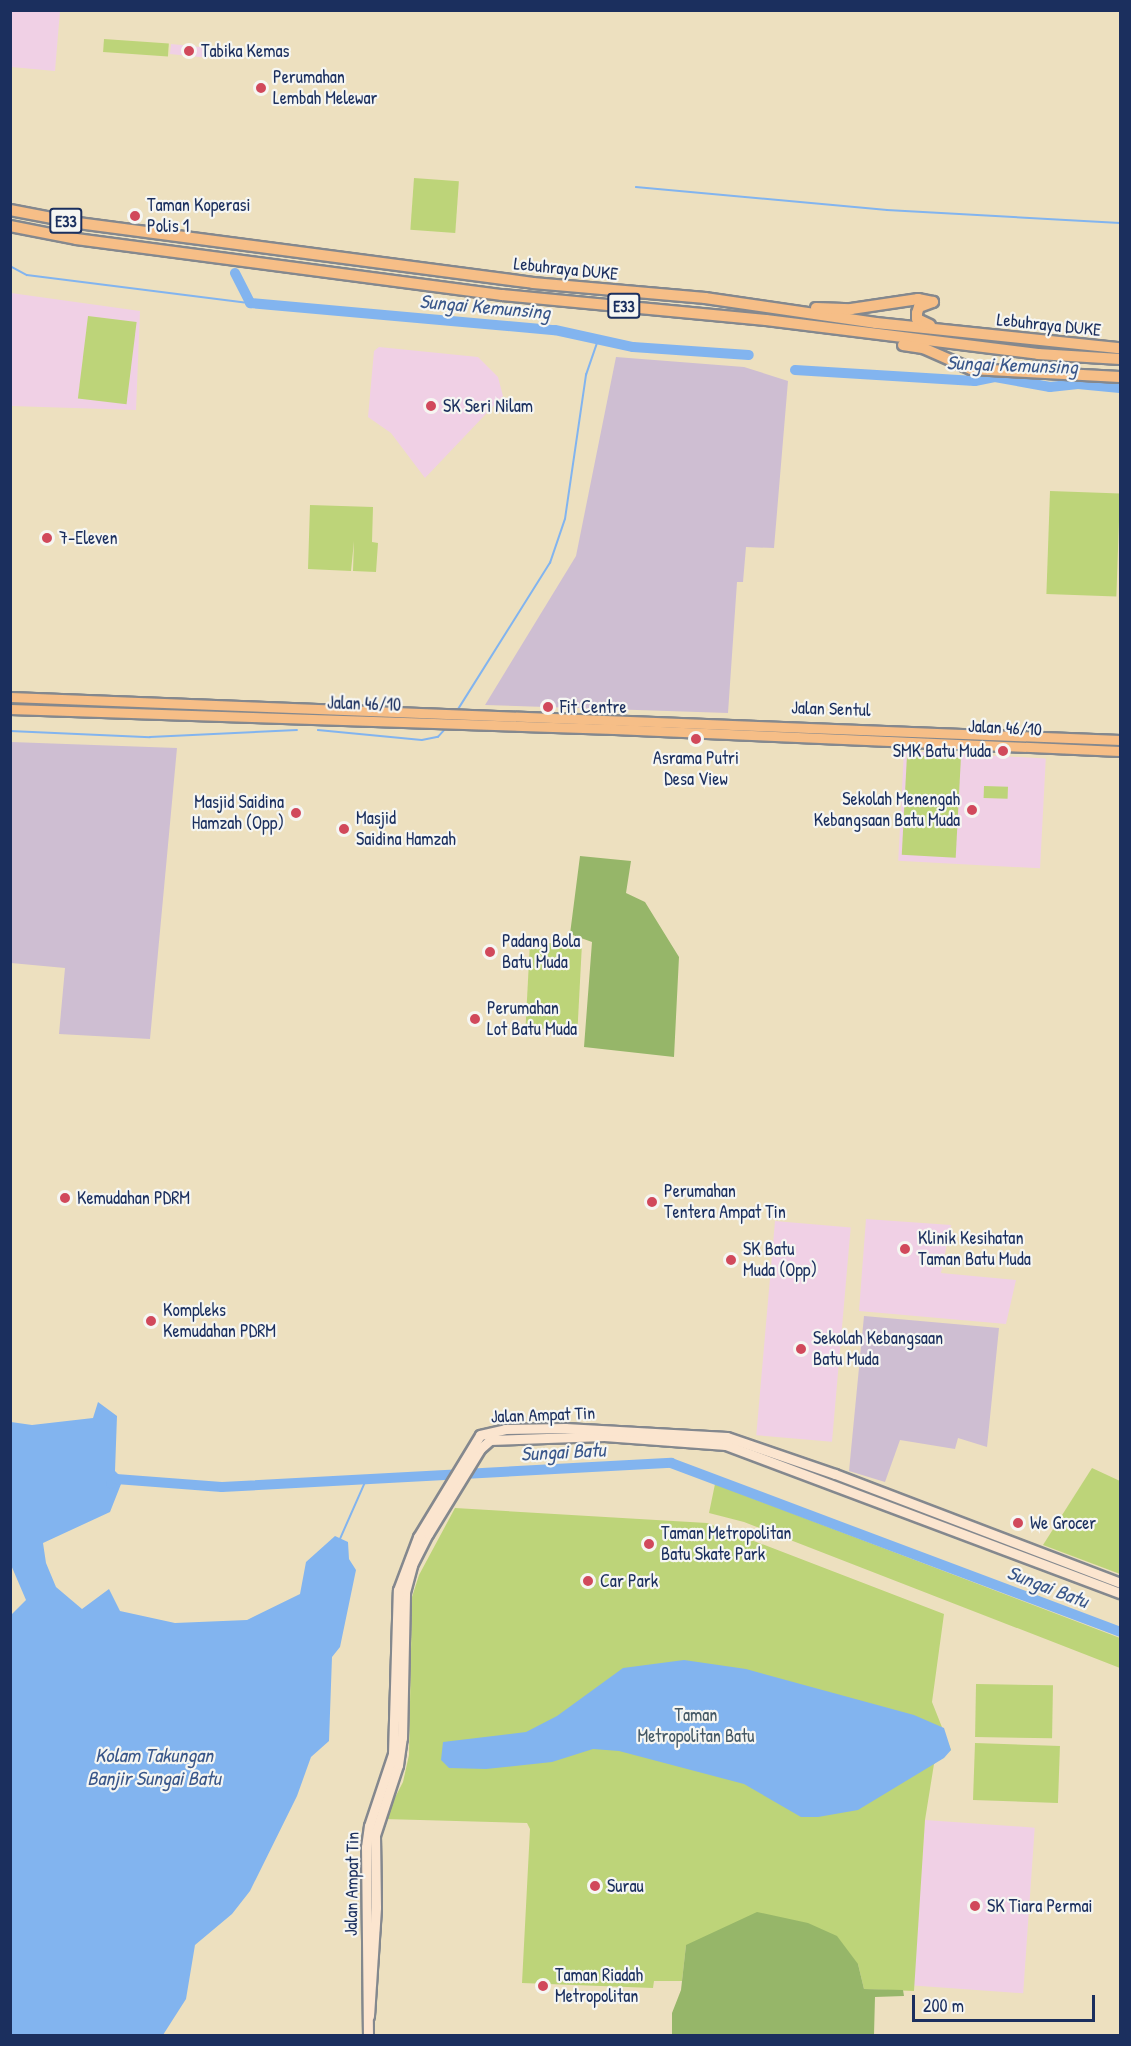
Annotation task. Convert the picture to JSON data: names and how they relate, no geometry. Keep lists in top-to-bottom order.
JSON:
{
  "streets": {
    "highway": ["E33", "Lebuhraya DUKE"],
    "main road": ["Jalan 46/10", "Jalan Sentul"],
    "street": ["Jalan Ampat Tin"]
  },
  "crossings": [
    ["Jalan 46/10", "Jalan Sentul"]
  ],
  "water": ["Sungai Kemunsing", "Sungai Batu", "Kolam Takungan Banjir Sungai Batu"],
  "parks": ["Taman Metropolitan Batu"],
  "places": [
    "Tabika Kemas",
    "Perumahan Lembah Melewar",
    "Taman Koperasi Polis 1",
    "SK Seri Nilam",
    "7-Eleven",
    "Fit Centre",
    "Asrama Putri Desa View",
    "SMK Batu Muda",
    "Sekolah Menengah Kebangsaan Batu Muda",
    "Masjid Saidina Hamzah (Opp)",
    "Masjid Saidina Hamzah",
    "Padang Bola Batu Muda",
    "Perumahan Lot Batu Muda",
    "Kemudahan PDRM",
    "Perumahan Tentera Ampat Tin",
    "Klinik Kesihatan Taman Batu Muda",
    "SK Batu Muda (Opp)",
    "Kompleks Kemudahan PDRM",
    "Sekolah Kebangsaan Batu Muda",
    "We Grocer",
    "Taman Metropolitan Batu Skate Park",
    "Car Park",
    "Surau",
    "SK Tiara Permai",
    "Taman Riadah Metropolitan"
  ],
  "scale_bar": "200 m"
}
